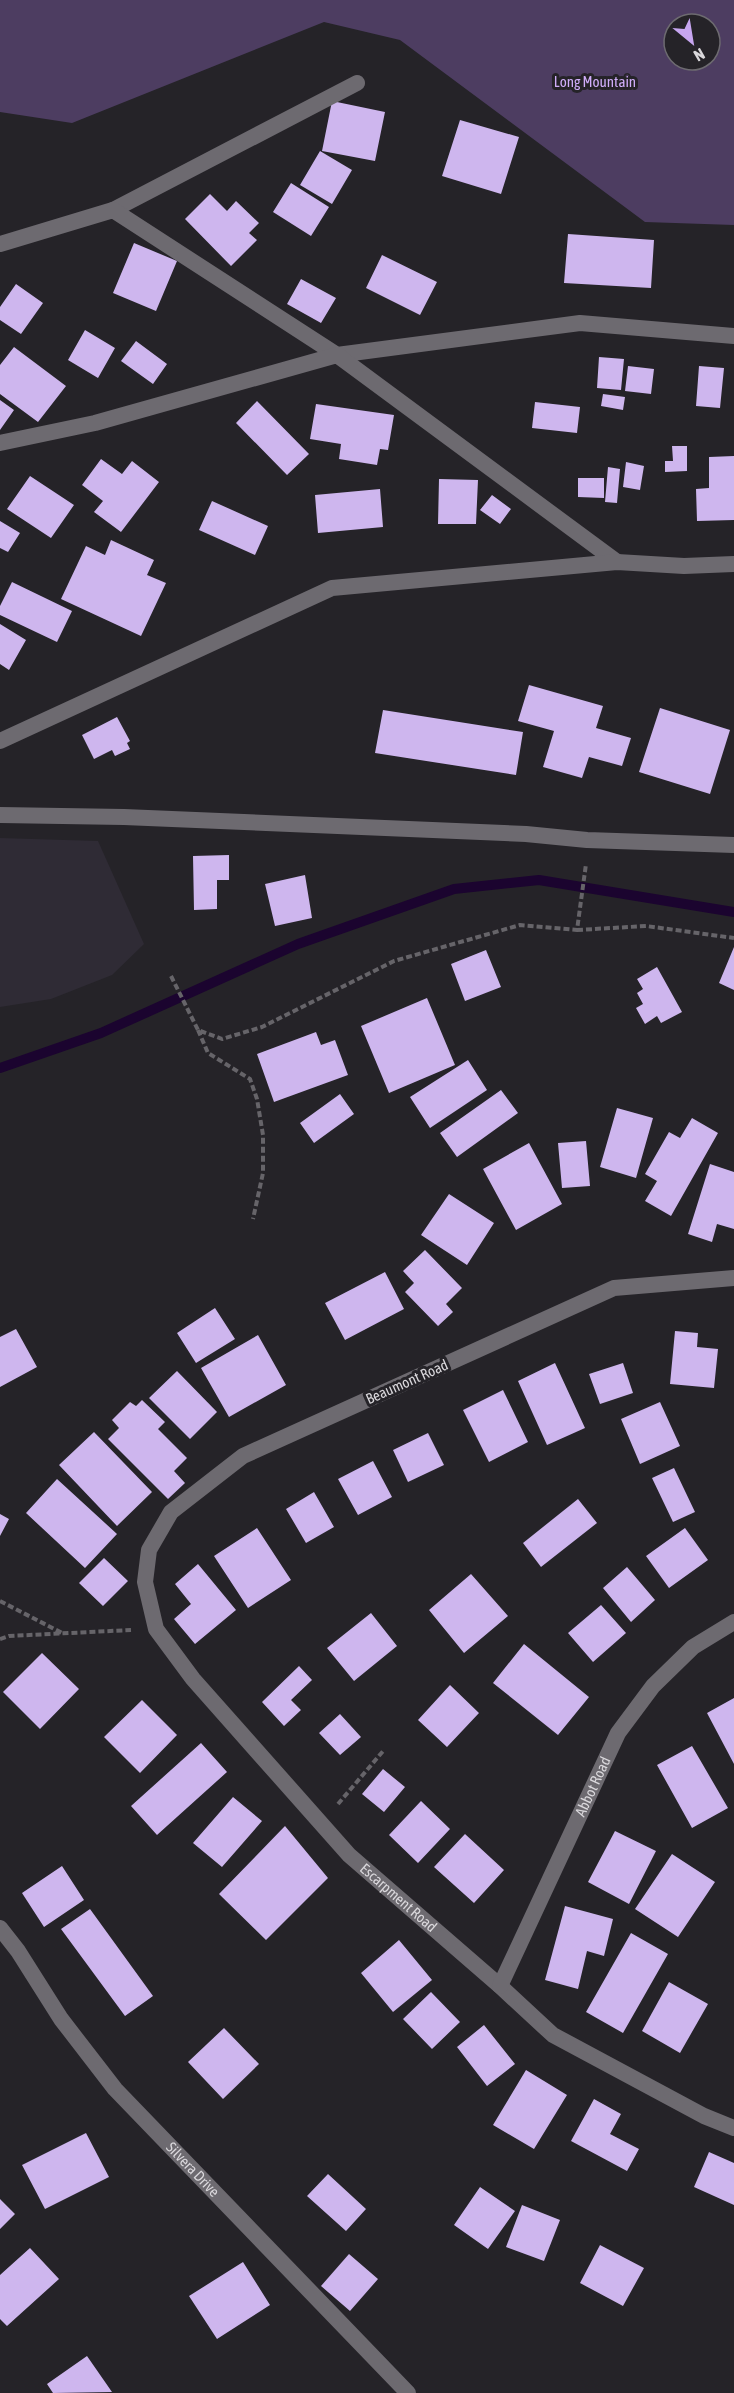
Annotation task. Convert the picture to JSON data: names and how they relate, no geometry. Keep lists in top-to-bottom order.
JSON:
{
  "streets": {
    "street": [
      "Beaumont Road",
      "Abbot Road",
      "Escarpment Road",
      "Silvera Drive"
    ]
  },
  "crossings": [
    ["Beaumont Road", "Escarpment Road"],
    ["Abbot Road", "Escarpment Road"]
  ],
  "parks": ["Long Mountain"],
  "north": "bottom right"
}
